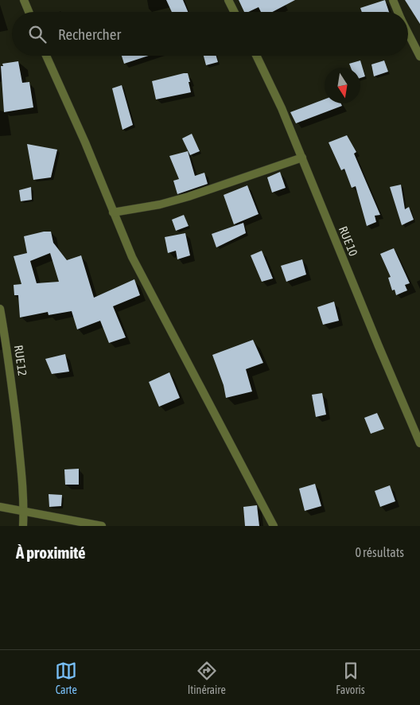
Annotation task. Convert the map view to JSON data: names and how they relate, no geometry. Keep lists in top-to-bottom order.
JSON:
{
  "streets": {
    "street": ["RUE 10", "RUE 12"]
  },
  "north": "bottom",
  "page": {
    "search": "Rechercher",
    "heading": ["À proximité", "0 résultats"],
    "nav": ["Carte", "Itinéraire", "Favoris"]
  }
}
